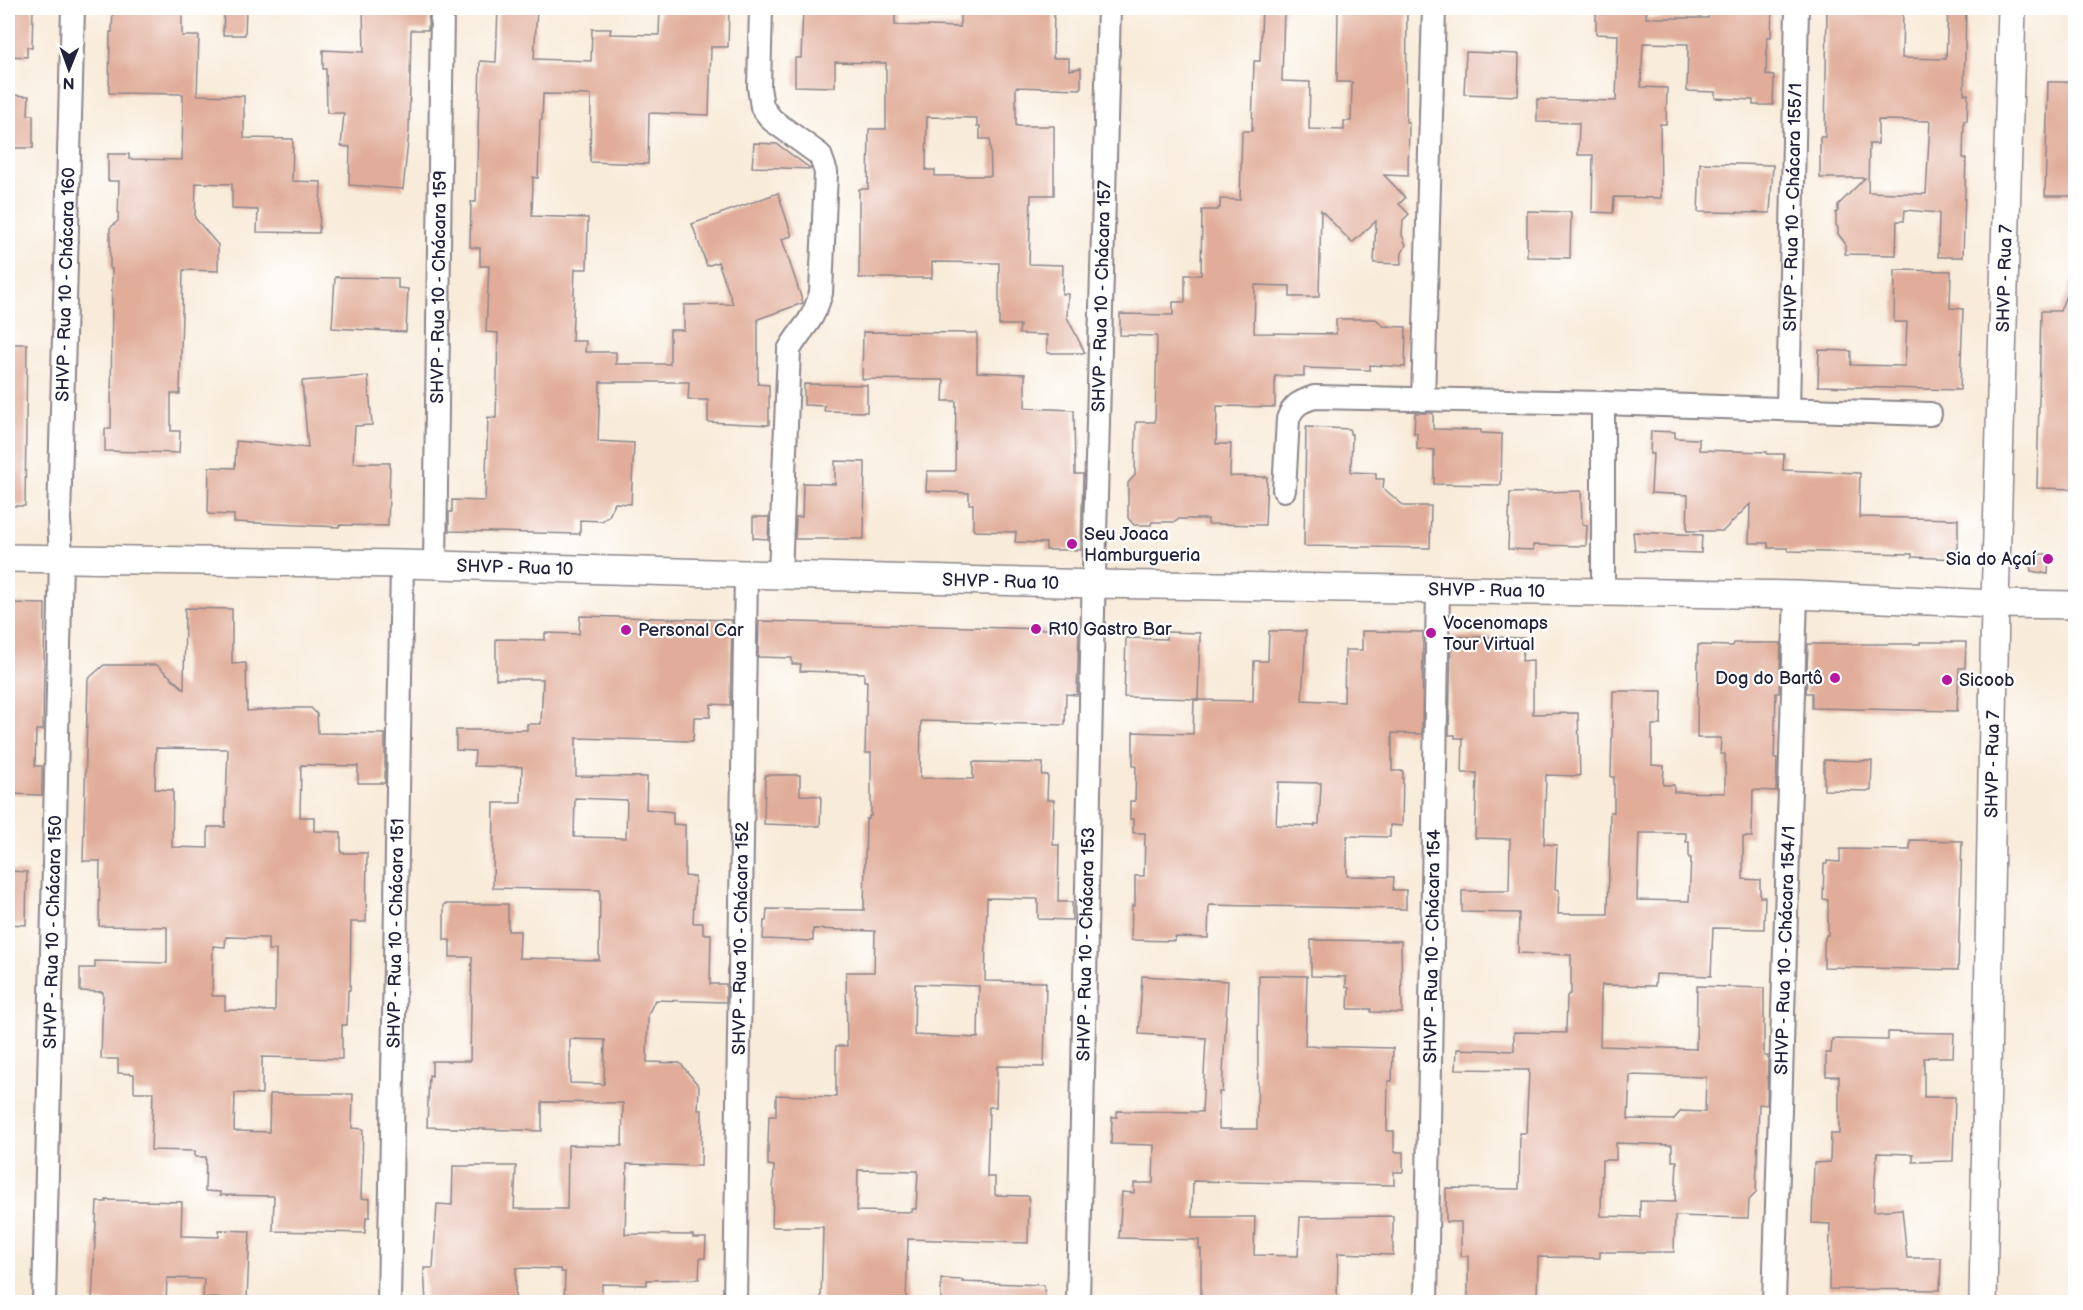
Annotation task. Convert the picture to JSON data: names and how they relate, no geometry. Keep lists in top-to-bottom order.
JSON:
{
  "streets": {
    "street": [
      "SHVP - Rua 10 - Chácara 155/1",
      "SHVP - Rua 7",
      "SHVP - Rua 10 - Chácara 160",
      "SHVP - Rua 10 - Chácara 159",
      "SHVP - Rua 10 - Chácara 157",
      "SHVP - Rua 10",
      "SHVP - Rua 10 - Chácara 150",
      "SHVP - Rua 10 - Chácara 151",
      "SHVP - Rua 10 - Chácara 152",
      "SHVP - Rua 10 - Chácara 153",
      "SHVP - Rua 10 - Chácara 154",
      "SHVP - Rua 10 - Chácara 154/1"
    ]
  },
  "crossings": [
    ["SHVP - Rua 7", "SHVP - Rua 10"],
    ["SHVP - Rua 10 - Chácara 160", "SHVP - Rua 10"],
    ["SHVP - Rua 10 - Chácara 160", "SHVP - Rua 10 - Chácara 150"],
    ["SHVP - Rua 10 - Chácara 159", "SHVP - Rua 10"],
    ["SHVP - Rua 10 - Chácara 157", "SHVP - Rua 10"],
    ["SHVP - Rua 10 - Chácara 157", "SHVP - Rua 10 - Chácara 153"],
    ["SHVP - Rua 10", "SHVP - Rua 10 - Chácara 150"],
    ["SHVP - Rua 10", "SHVP - Rua 10 - Chácara 151"],
    ["SHVP - Rua 10", "SHVP - Rua 10 - Chácara 152"],
    ["SHVP - Rua 10", "SHVP - Rua 10 - Chácara 153"],
    ["SHVP - Rua 10", "SHVP - Rua 10 - Chácara 154"],
    ["SHVP - Rua 10", "SHVP - Rua 10 - Chácara 154/1"]
  ],
  "places": [
    "Seu Joaca Hamburgueria",
    "Sia do Açaí",
    "R10 Gastro Bar",
    "Personal Car",
    "Vocenomaps Tour Virtual",
    "Dog do Bartô",
    "Sicoob"
  ],
  "north": "bottom"
}
